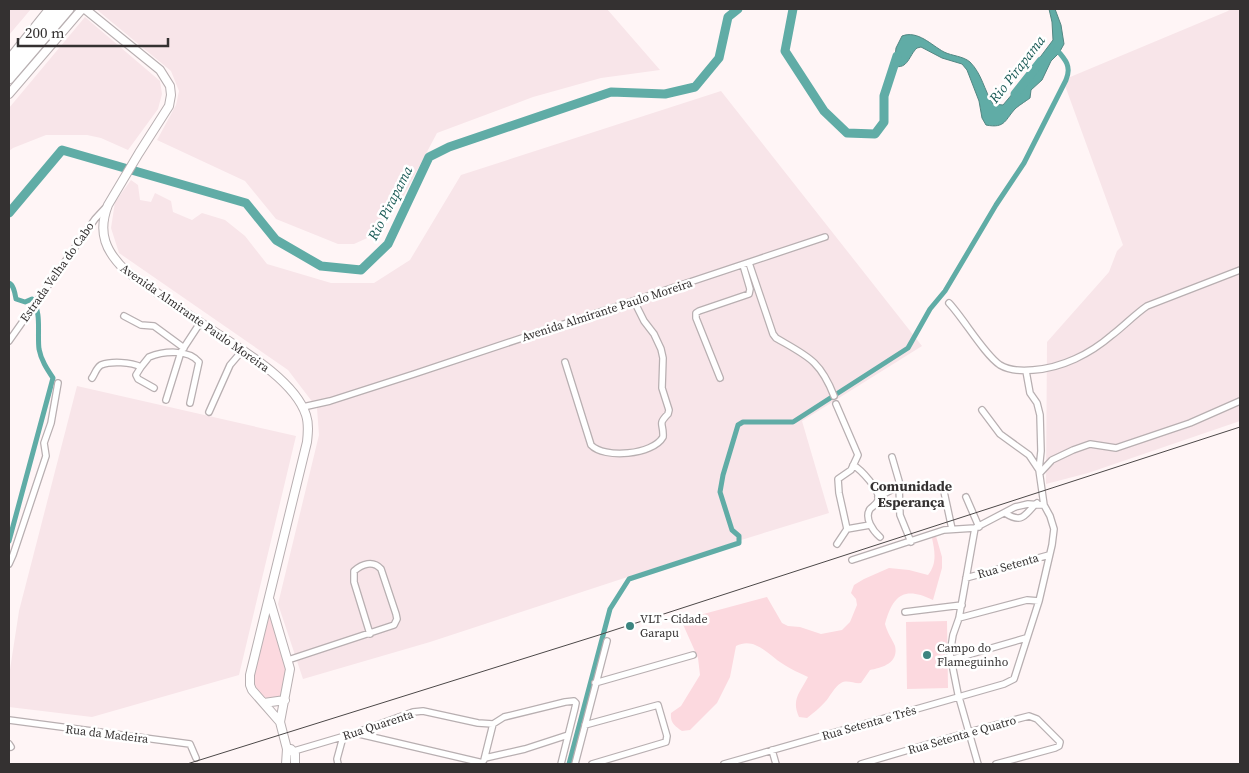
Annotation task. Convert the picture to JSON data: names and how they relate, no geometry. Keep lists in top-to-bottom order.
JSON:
{
  "streets": {
    "main road": ["Avenida Almirante Paulo Moreira"],
    "street": [
      "Estrada Velha do Cabo",
      "Rua Setenta",
      "Rua Setenta e Três",
      "Rua Quarenta",
      "Rua da Madeira",
      "Rua Setenta e Quatro"
    ]
  },
  "crossings": [
    ["Estrada Velha do Cabo", "Avenida Almirante Paulo Moreira"],
    ["Avenida Almirante Paulo Moreira", "Rua Quarenta"]
  ],
  "districts": ["Comunidade Esperança"],
  "water": ["Rio Pirapama"],
  "places": ["VLT - Cidade Garapu", "Campo do Flameguinho"],
  "scale_bar": "200 m"
}
